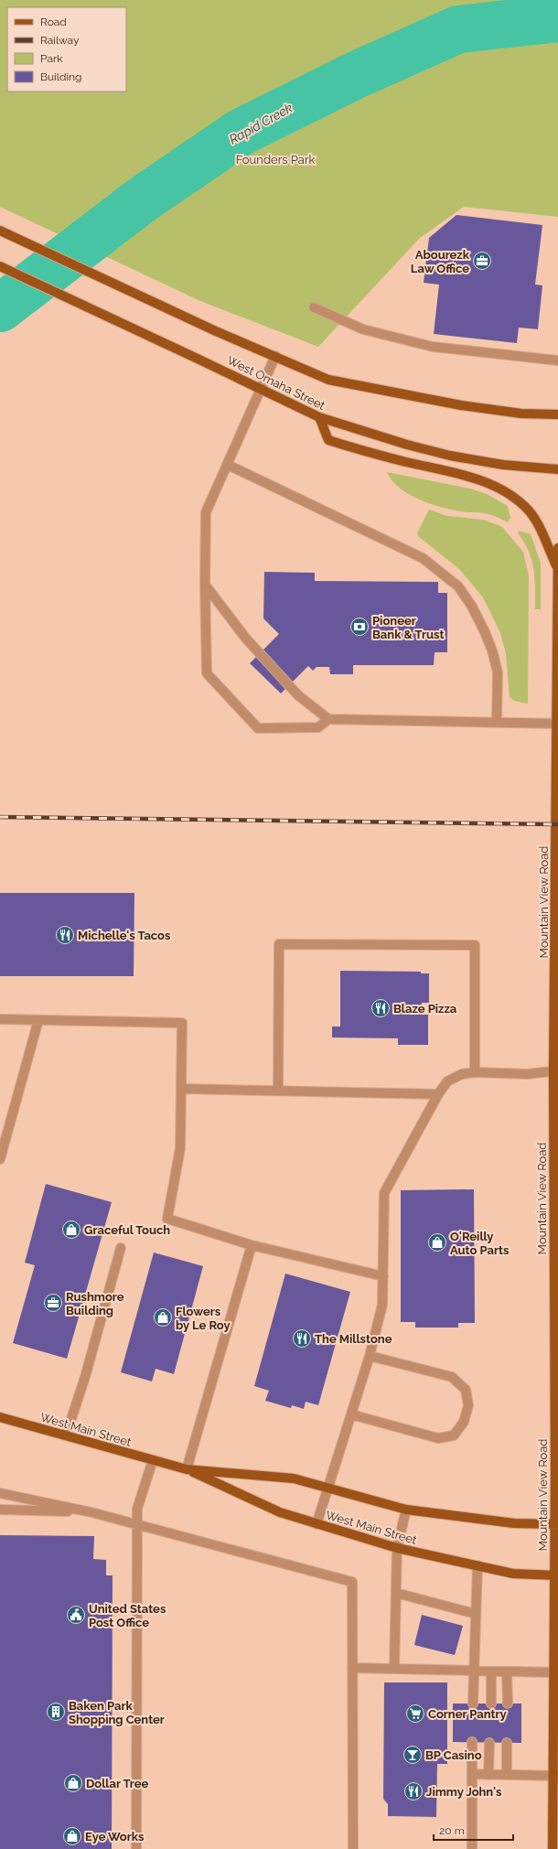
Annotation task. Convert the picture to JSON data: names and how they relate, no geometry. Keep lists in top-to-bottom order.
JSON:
{
  "streets": {
    "main road": ["West Omaha Street", "Mountain View Road", "West Main Street"]
  },
  "crossings": [
    ["Mountain View Road", "West Main Street"]
  ],
  "water": ["Rapid Creek"],
  "parks": ["Founders Park"],
  "places": {
    "office": ["Abourezk Law Office", "Rushmore Building"],
    "bank": ["Pioneer Bank & Trust"],
    "restaurant": [
      "Michelle's Tacos",
      "Blaze Pizza",
      "The Millstone",
      "Jimmy John's"
    ],
    "shop": [
      "Graceful Touch",
      "O'Reilly Auto Parts",
      "Flowers by Le Roy",
      "Dollar Tree",
      "Eye Works"
    ],
    "public building": ["United States Post Office"],
    "building": ["Baken Park Shopping Center"],
    "supermarket": ["Corner Pantry"],
    "bar": ["BP Casino"]
  },
  "legend": [
    "Road",
    "Railway",
    "Park",
    "Building"
  ],
  "scale_bar": "20 m"
}
